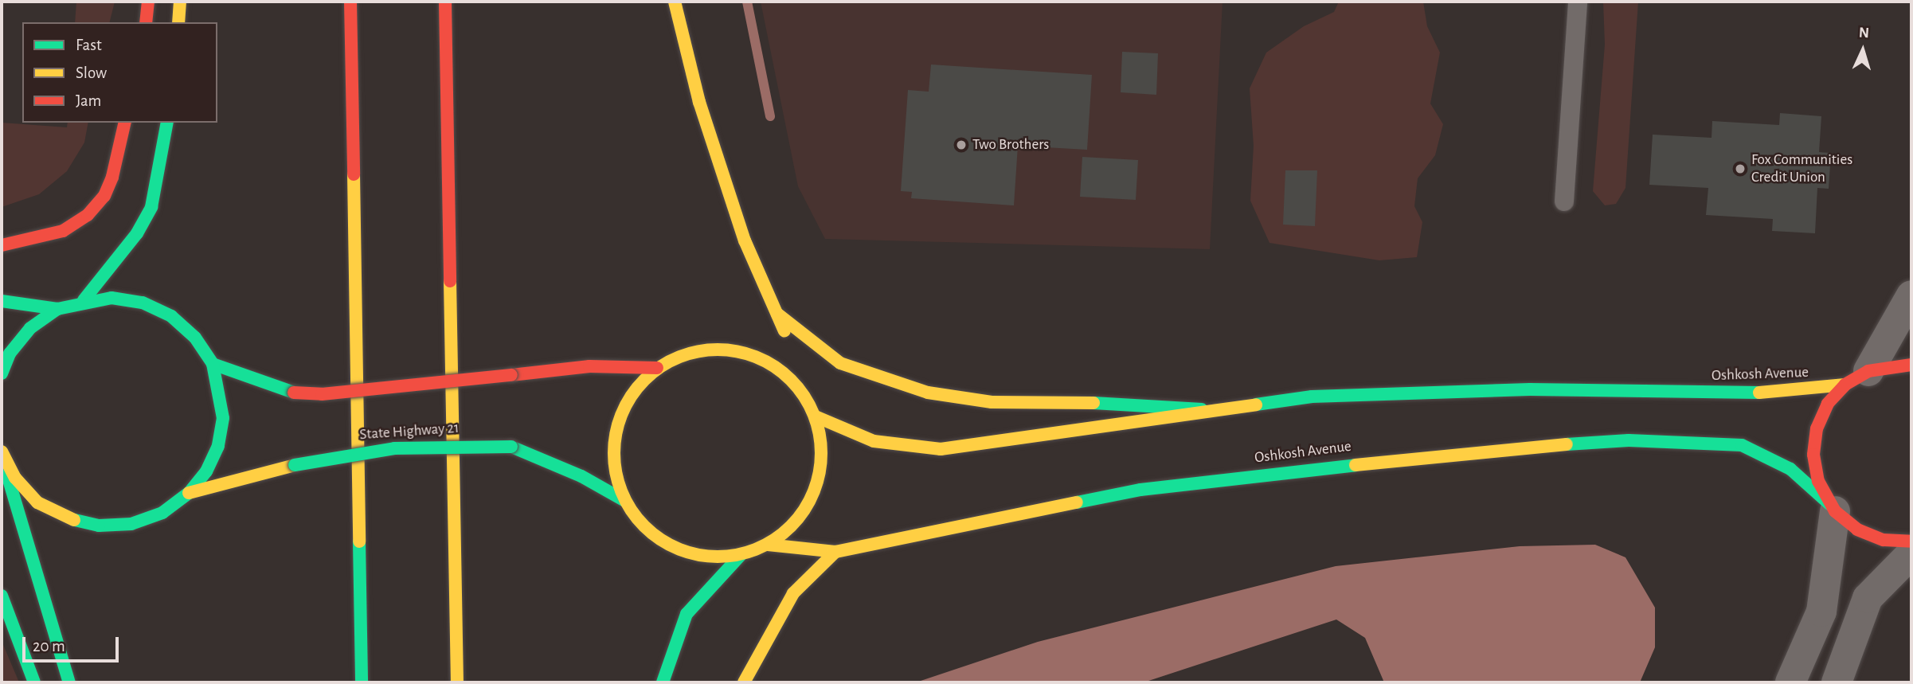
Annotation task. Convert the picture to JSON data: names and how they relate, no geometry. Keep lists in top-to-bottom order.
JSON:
{
  "streets": {
    "main road": ["Oshkosh Avenue", "State Highway 21"]
  },
  "places": ["Two Brothers", "Fox Communities Credit Union"],
  "legend": ["Fast", "Slow", "Jam"],
  "scale_bar": "20 m",
  "north": "top"
}
